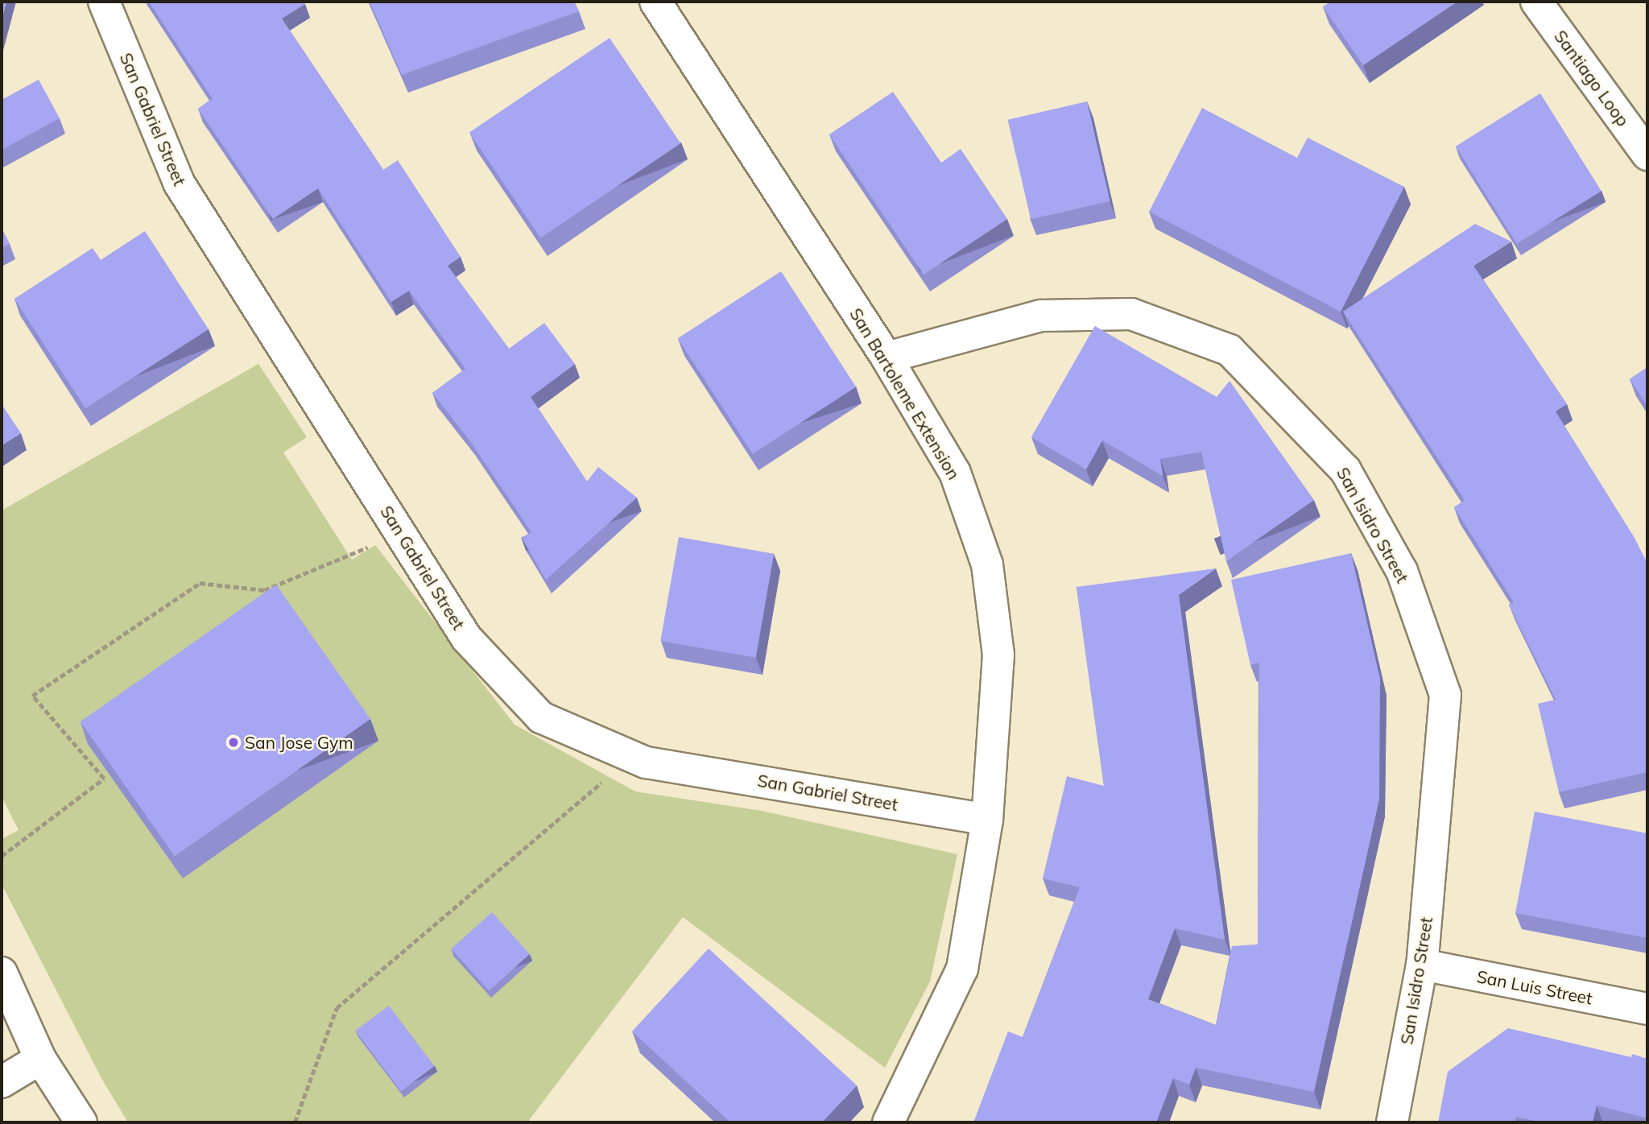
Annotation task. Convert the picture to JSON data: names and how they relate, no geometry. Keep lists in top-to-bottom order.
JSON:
{
  "streets": {
    "street": [
      "Santiago Loop",
      "San Gabriel Street",
      "San Bartoleme Extension",
      "San Isidro Street",
      "San Luis Street"
    ]
  },
  "crossings": [
    ["San Gabriel Street", "San Bartoleme Extension"],
    ["San Bartoleme Extension", "San Isidro Street"],
    ["San Isidro Street", "San Luis Street"]
  ],
  "places": ["San Jose Gym"]
}
